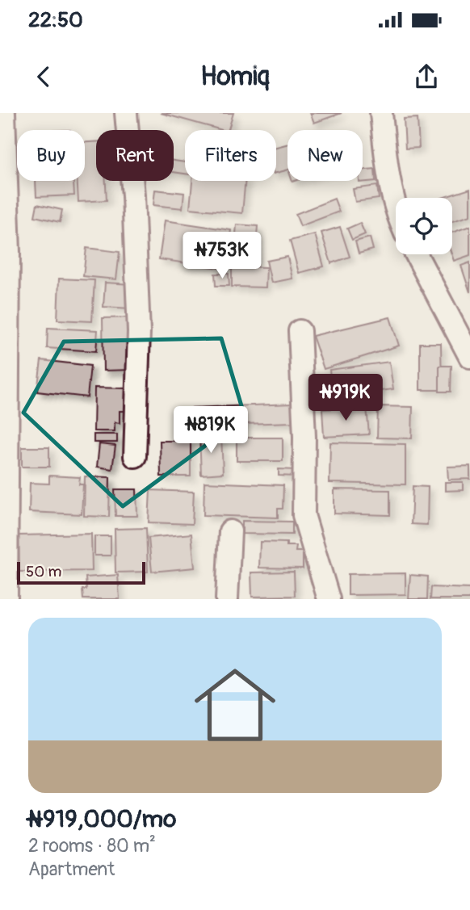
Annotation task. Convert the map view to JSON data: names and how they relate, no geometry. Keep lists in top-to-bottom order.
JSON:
{
  "scale_bar": "50 m",
  "page": {
    "status": "22:50",
    "header": "Homiq",
    "chip": [
      "Buy",
      "Rent",
      "Filters",
      "New"
    ],
    "price": ["₦753K", "₦919K", "₦819K"],
    "scale": "50 m",
    "list": [
      {
        "name": "₦919,000/mo",
        "note": "2 rooms · 80 m² · Apartment"
      }
    ]
  }
}
